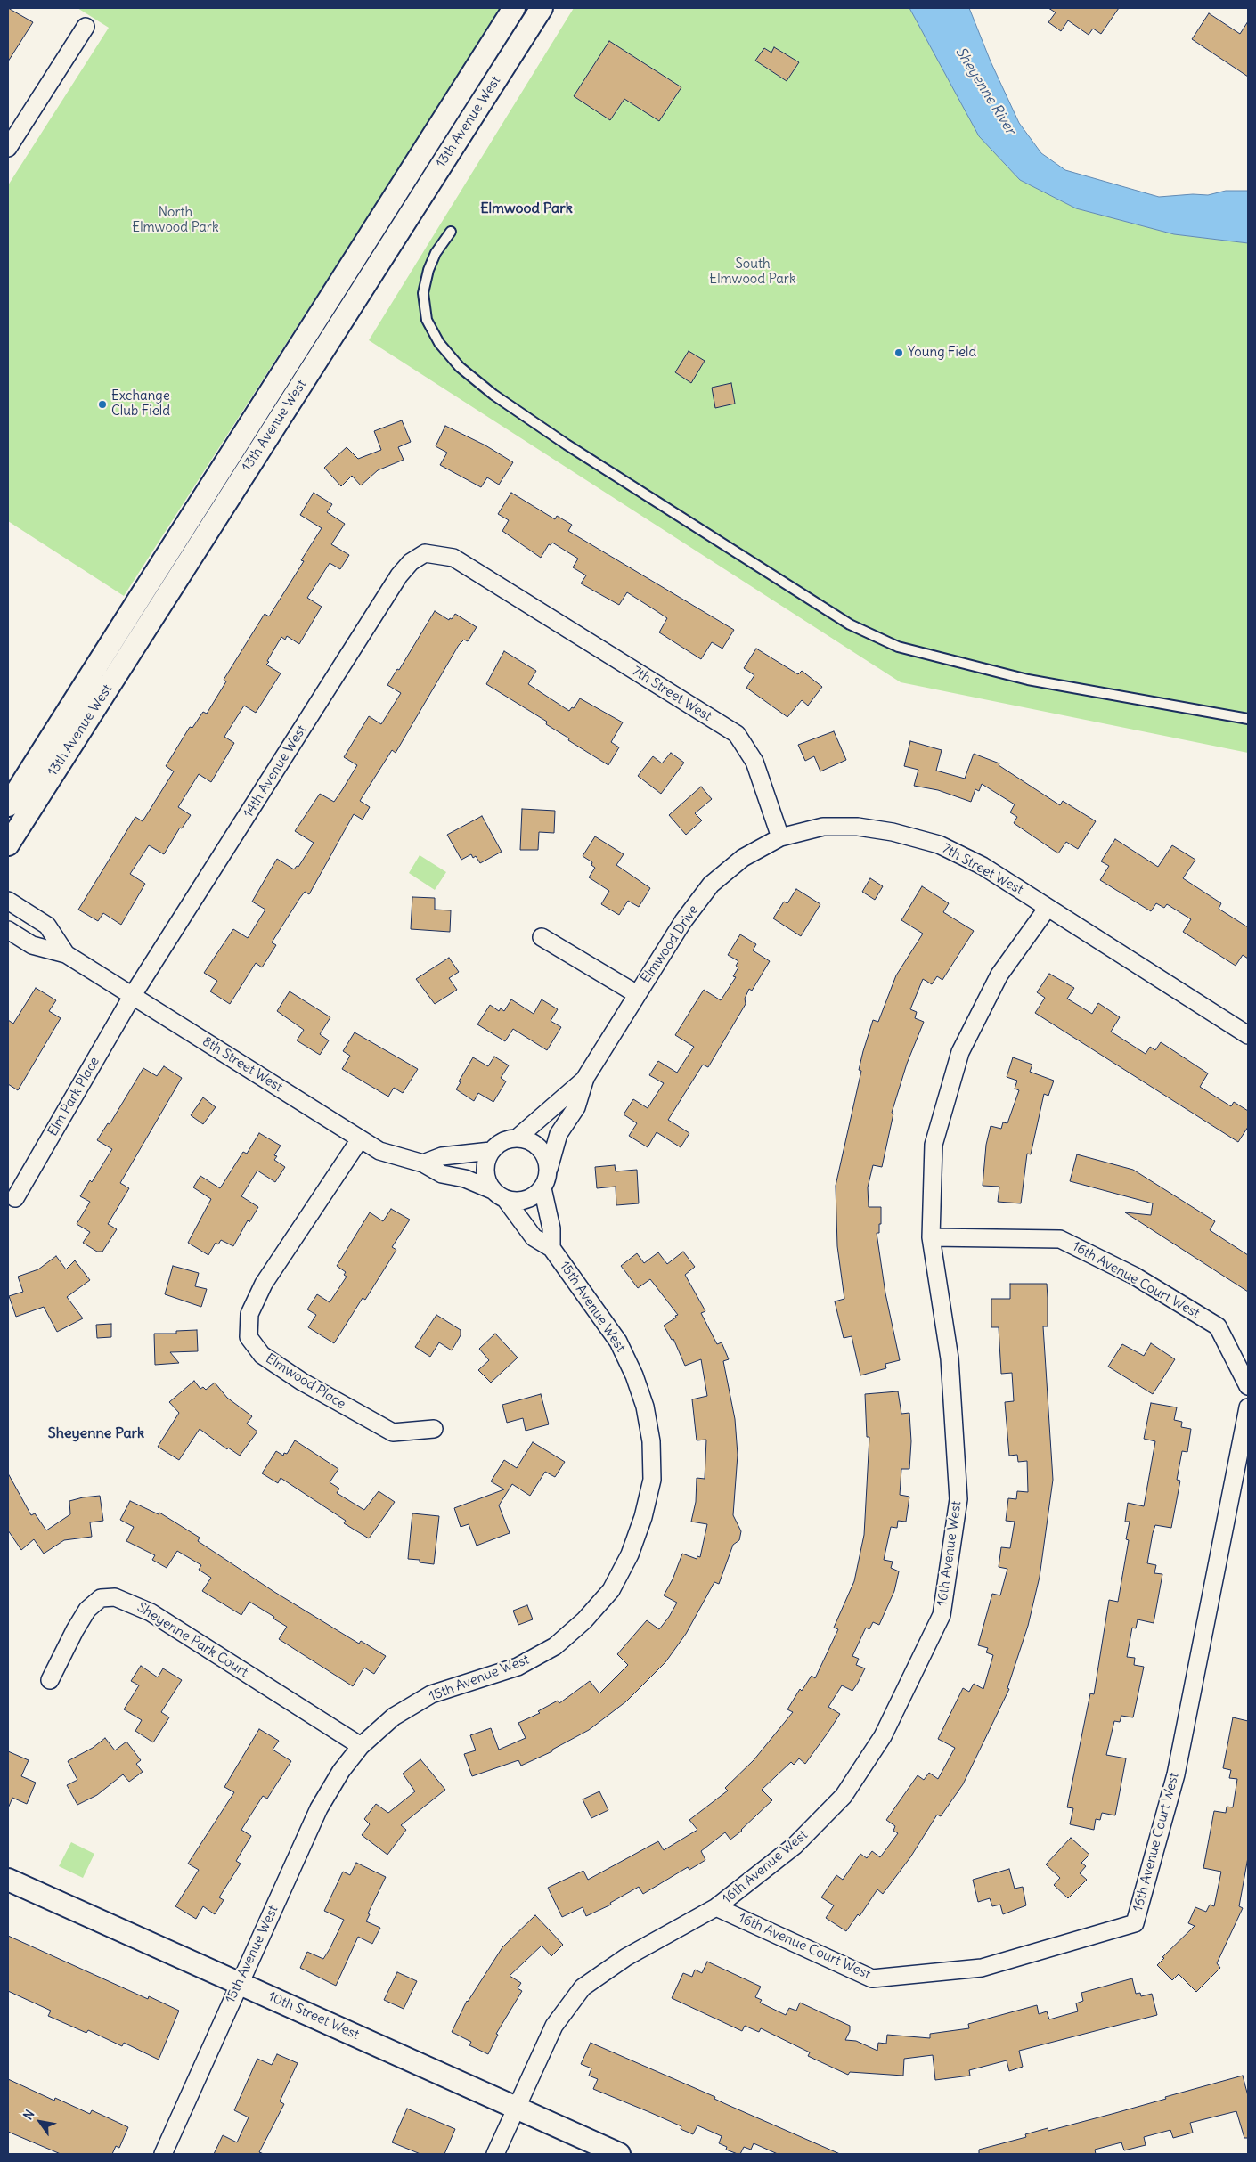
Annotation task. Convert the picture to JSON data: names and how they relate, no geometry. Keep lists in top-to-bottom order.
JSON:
{
  "streets": {
    "street": [
      "13th Avenue West",
      "7th Street West",
      "14th Avenue West",
      "Elmwood Drive",
      "8th Street West",
      "Elm Park Place",
      "16th Avenue Court West",
      "15th Avenue West",
      "Elmwood Place",
      "16th Avenue West",
      "Sheyenne Park Court",
      "10th Street West"
    ]
  },
  "crossings": [
    ["7th Street West", "14th Avenue West"],
    ["7th Street West", "Elmwood Drive"],
    ["7th Street West", "16th Avenue West"],
    ["14th Avenue West", "8th Street West"],
    ["14th Avenue West", "Elm Park Place"],
    ["Elmwood Drive", "8th Street West"],
    ["Elmwood Drive", "15th Avenue West"],
    ["8th Street West", "Elm Park Place"],
    ["8th Street West", "15th Avenue West"],
    ["8th Street West", "Elmwood Place"],
    ["16th Avenue Court West", "16th Avenue West"],
    ["15th Avenue West", "Sheyenne Park Court"],
    ["15th Avenue West", "10th Street West"],
    ["16th Avenue West", "10th Street West"]
  ],
  "districts": ["Elmwood Park", "Sheyenne Park"],
  "water": ["Sheyenne River"],
  "parks": ["North Elmwood Park", "South Elmwood Park"],
  "places": ["Young Field", "Exchange Club Field"],
  "north": "top left"
}
